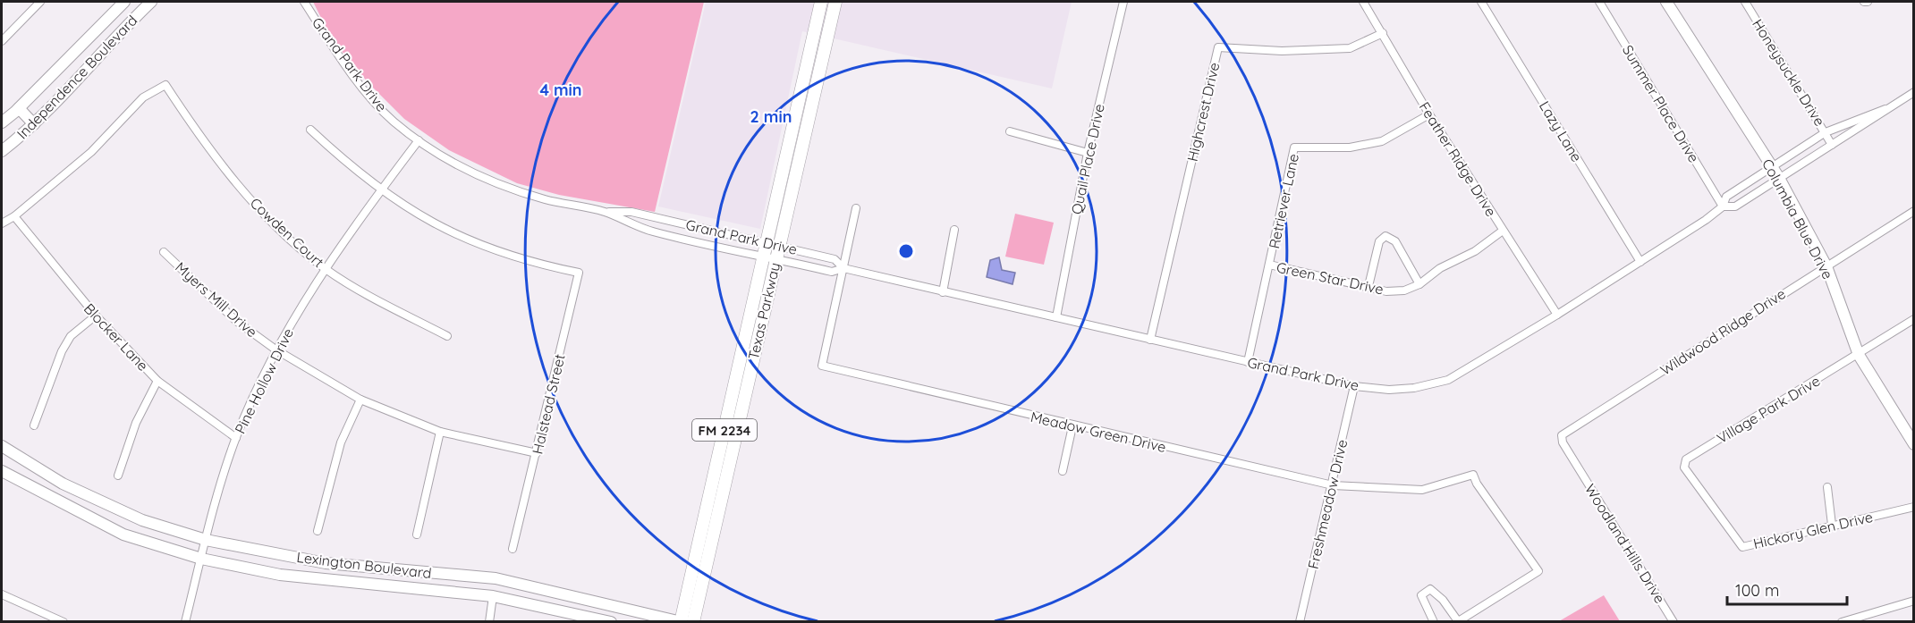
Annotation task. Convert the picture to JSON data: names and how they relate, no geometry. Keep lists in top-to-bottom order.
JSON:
{
  "streets": {
    "main road": ["Texas Parkway", "FM 2234"],
    "street": [
      "Grand Park Drive",
      "Honeysuckle Drive",
      "Independence Boulevard",
      "Summer Place Drive",
      "Highcrest Drive",
      "Lazy Lane",
      "Quail Place Drive",
      "Feather Ridge Drive",
      "Retriever Lane",
      "Columbia Blue Drive",
      "Cowden Court",
      "Green Star Drive",
      "Myers Mill Drive",
      "Wildwood Ridge Drive",
      "Blocker Lane",
      "Pine Hollow Drive",
      "Halstead Street",
      "Village Park Drive",
      "Meadow Green Drive",
      "Freshmeadow Drive",
      "Hickory Glen Drive",
      "Woodland Hills Drive",
      "Lexington Boulevard"
    ]
  },
  "crossings": [
    ["Grand Park Drive", "Honeysuckle Drive"],
    ["Grand Park Drive", "Summer Place Drive"],
    ["Grand Park Drive", "Highcrest Drive"],
    ["Grand Park Drive", "Lazy Lane"],
    ["Grand Park Drive", "Quail Place Drive"],
    ["Grand Park Drive", "Feather Ridge Drive"],
    ["Grand Park Drive", "Retriever Lane"],
    ["Grand Park Drive", "Columbia Blue Drive"],
    ["Grand Park Drive", "Texas Parkway"],
    ["Grand Park Drive", "Pine Hollow Drive"],
    ["Grand Park Drive", "Meadow Green Drive"],
    ["Grand Park Drive", "Freshmeadow Drive"],
    ["Highcrest Drive", "Feather Ridge Drive"],
    ["Feather Ridge Drive", "Retriever Lane"],
    ["Feather Ridge Drive", "Green Star Drive"],
    ["Retriever Lane", "Green Star Drive"],
    ["Columbia Blue Drive", "Wildwood Ridge Drive"],
    ["Columbia Blue Drive", "Village Park Drive"],
    ["Cowden Court", "Blocker Lane"],
    ["Cowden Court", "Pine Hollow Drive"],
    ["Myers Mill Drive", "Pine Hollow Drive"],
    ["Myers Mill Drive", "Halstead Street"],
    ["Texas Parkway", "Lexington Boulevard"],
    ["Wildwood Ridge Drive", "Woodland Hills Drive"],
    ["Blocker Lane", "Pine Hollow Drive"],
    ["Pine Hollow Drive", "Halstead Street"],
    ["Pine Hollow Drive", "Lexington Boulevard"],
    ["Village Park Drive", "Hickory Glen Drive"],
    ["Meadow Green Drive", "Freshmeadow Drive"]
  ],
  "scale_bar": "100 m",
  "rings": ["4 min", "2 min"]
}
